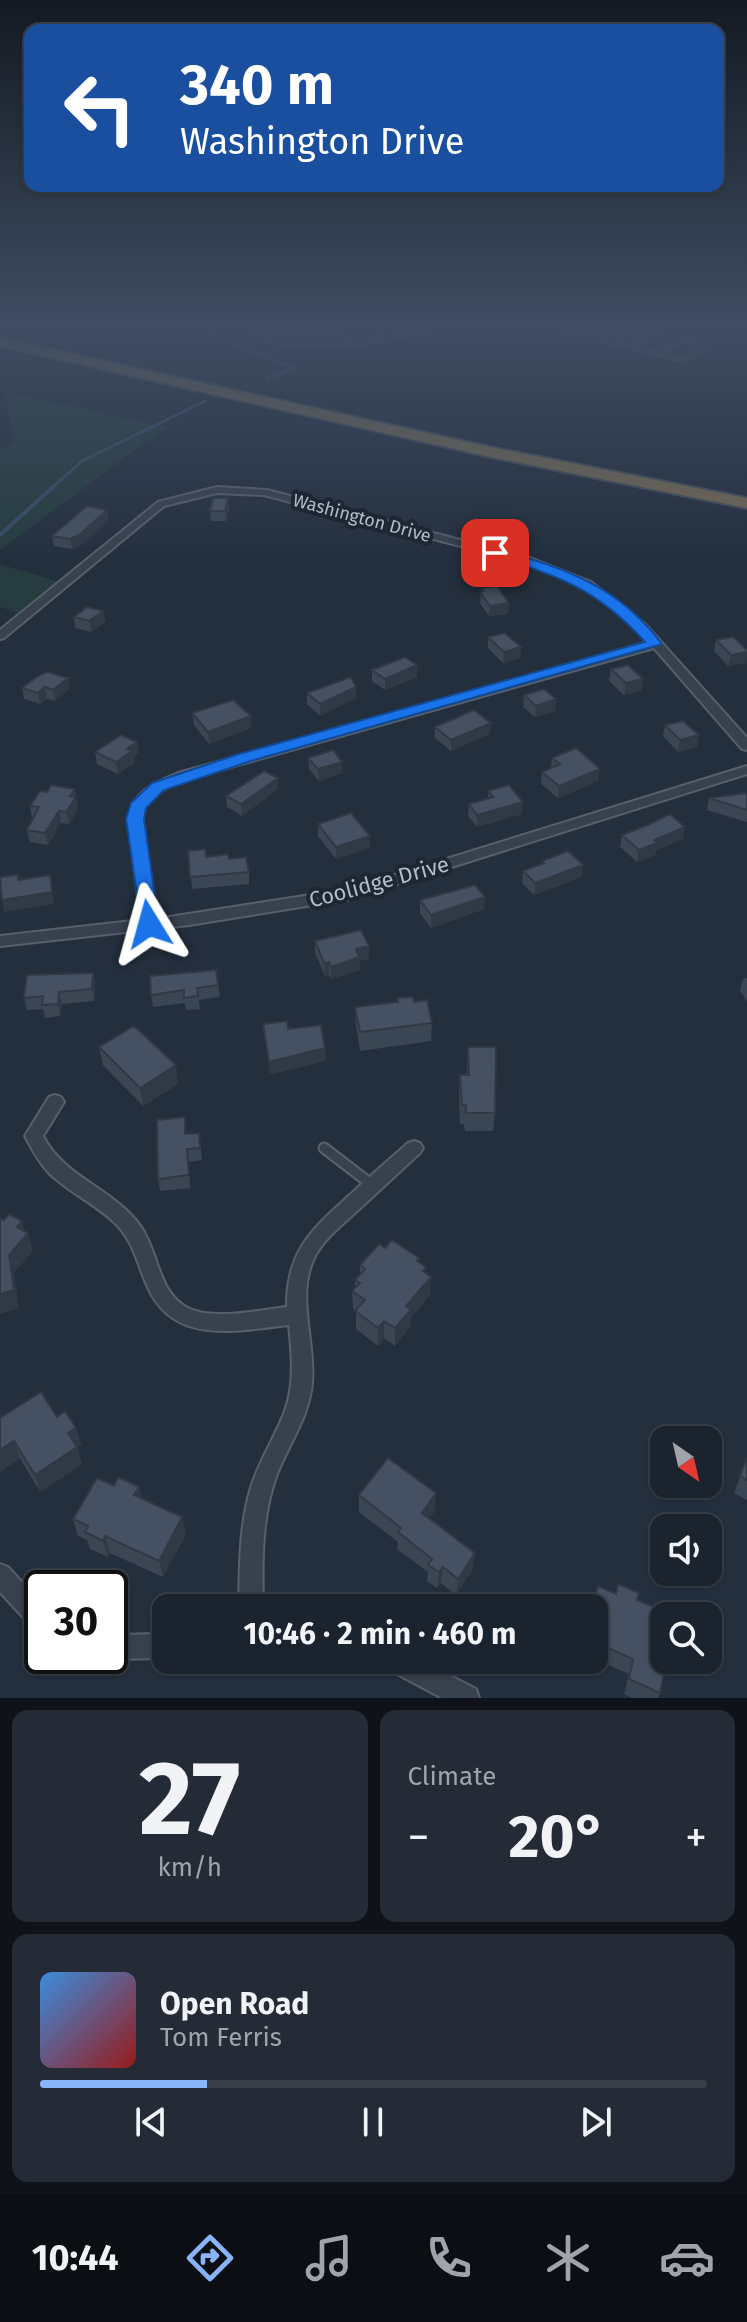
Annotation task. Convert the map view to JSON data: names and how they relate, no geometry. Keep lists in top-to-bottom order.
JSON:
{
  "streets": {
    "street": ["Washington Drive", "Coolidge Drive"]
  },
  "north": "bottom right",
  "page": {
    "turn": ["340 m", "Washington Drive"],
    "limit": "30",
    "trip": "10:46 · 2 min · 460 m",
    "tile": [
      ["27", "km/h"],
      "Climate"
    ],
    "heat": ["−", "20°", "+"],
    "song": ["Open Road", "Tom Ferris"],
    "tabs": "10:44"
  }
}
